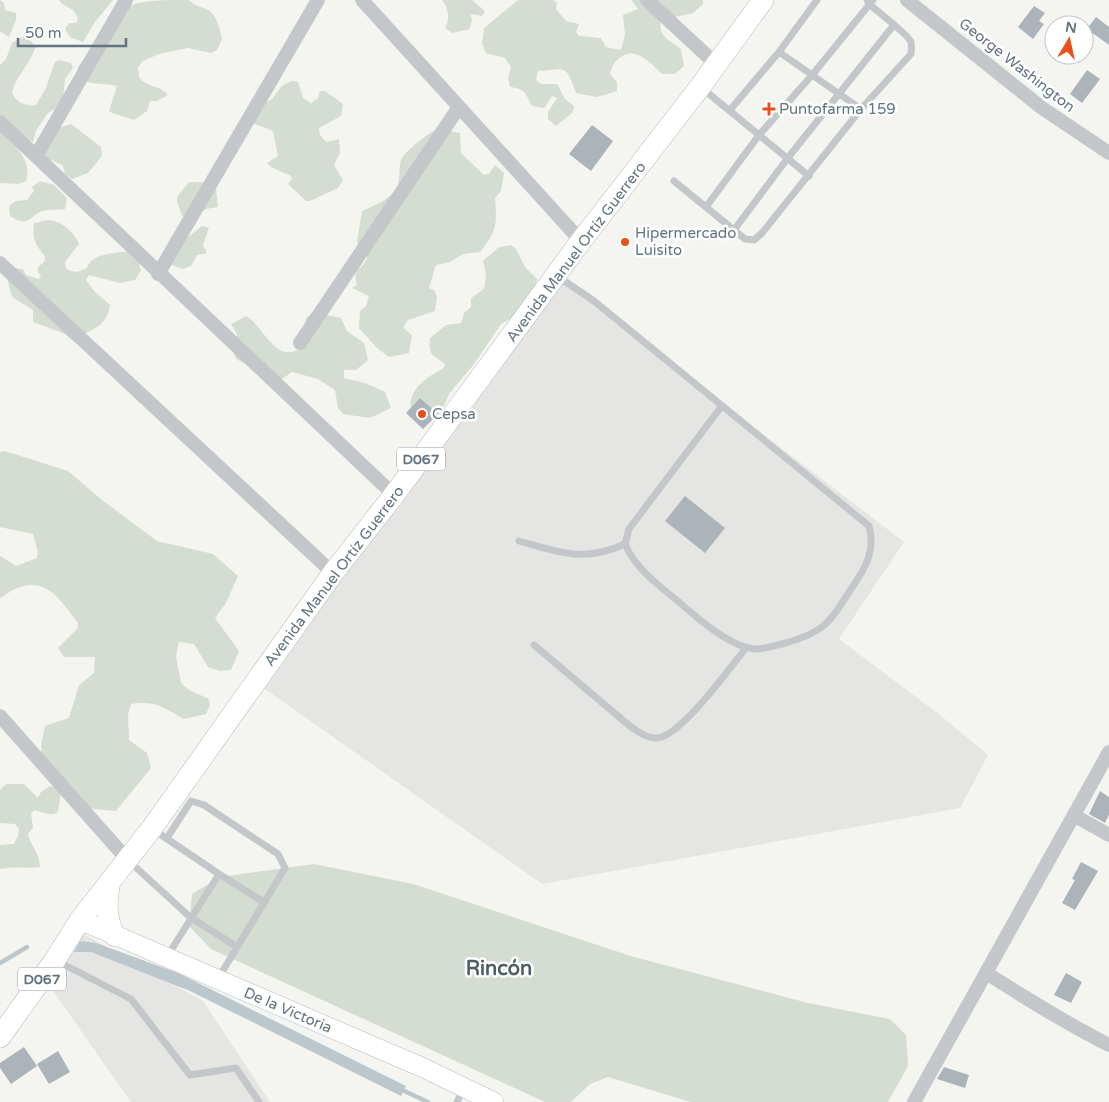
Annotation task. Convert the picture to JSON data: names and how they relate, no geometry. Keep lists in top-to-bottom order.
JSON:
{
  "streets": {
    "main road": ["Avenida Manuel Ortíz Guerrero", "D067", "De la Victoria"],
    "street": ["George Washington"]
  },
  "crossings": [
    ["Avenida Manuel Ortíz Guerrero", "De la Victoria"]
  ],
  "districts": ["Rincón"],
  "places": {
    "health": ["Puntofarma 159"],
    "other": ["Hipermercado Luisito", "Cepsa"]
  },
  "scale_bar": "50 m",
  "north": "top"
}
